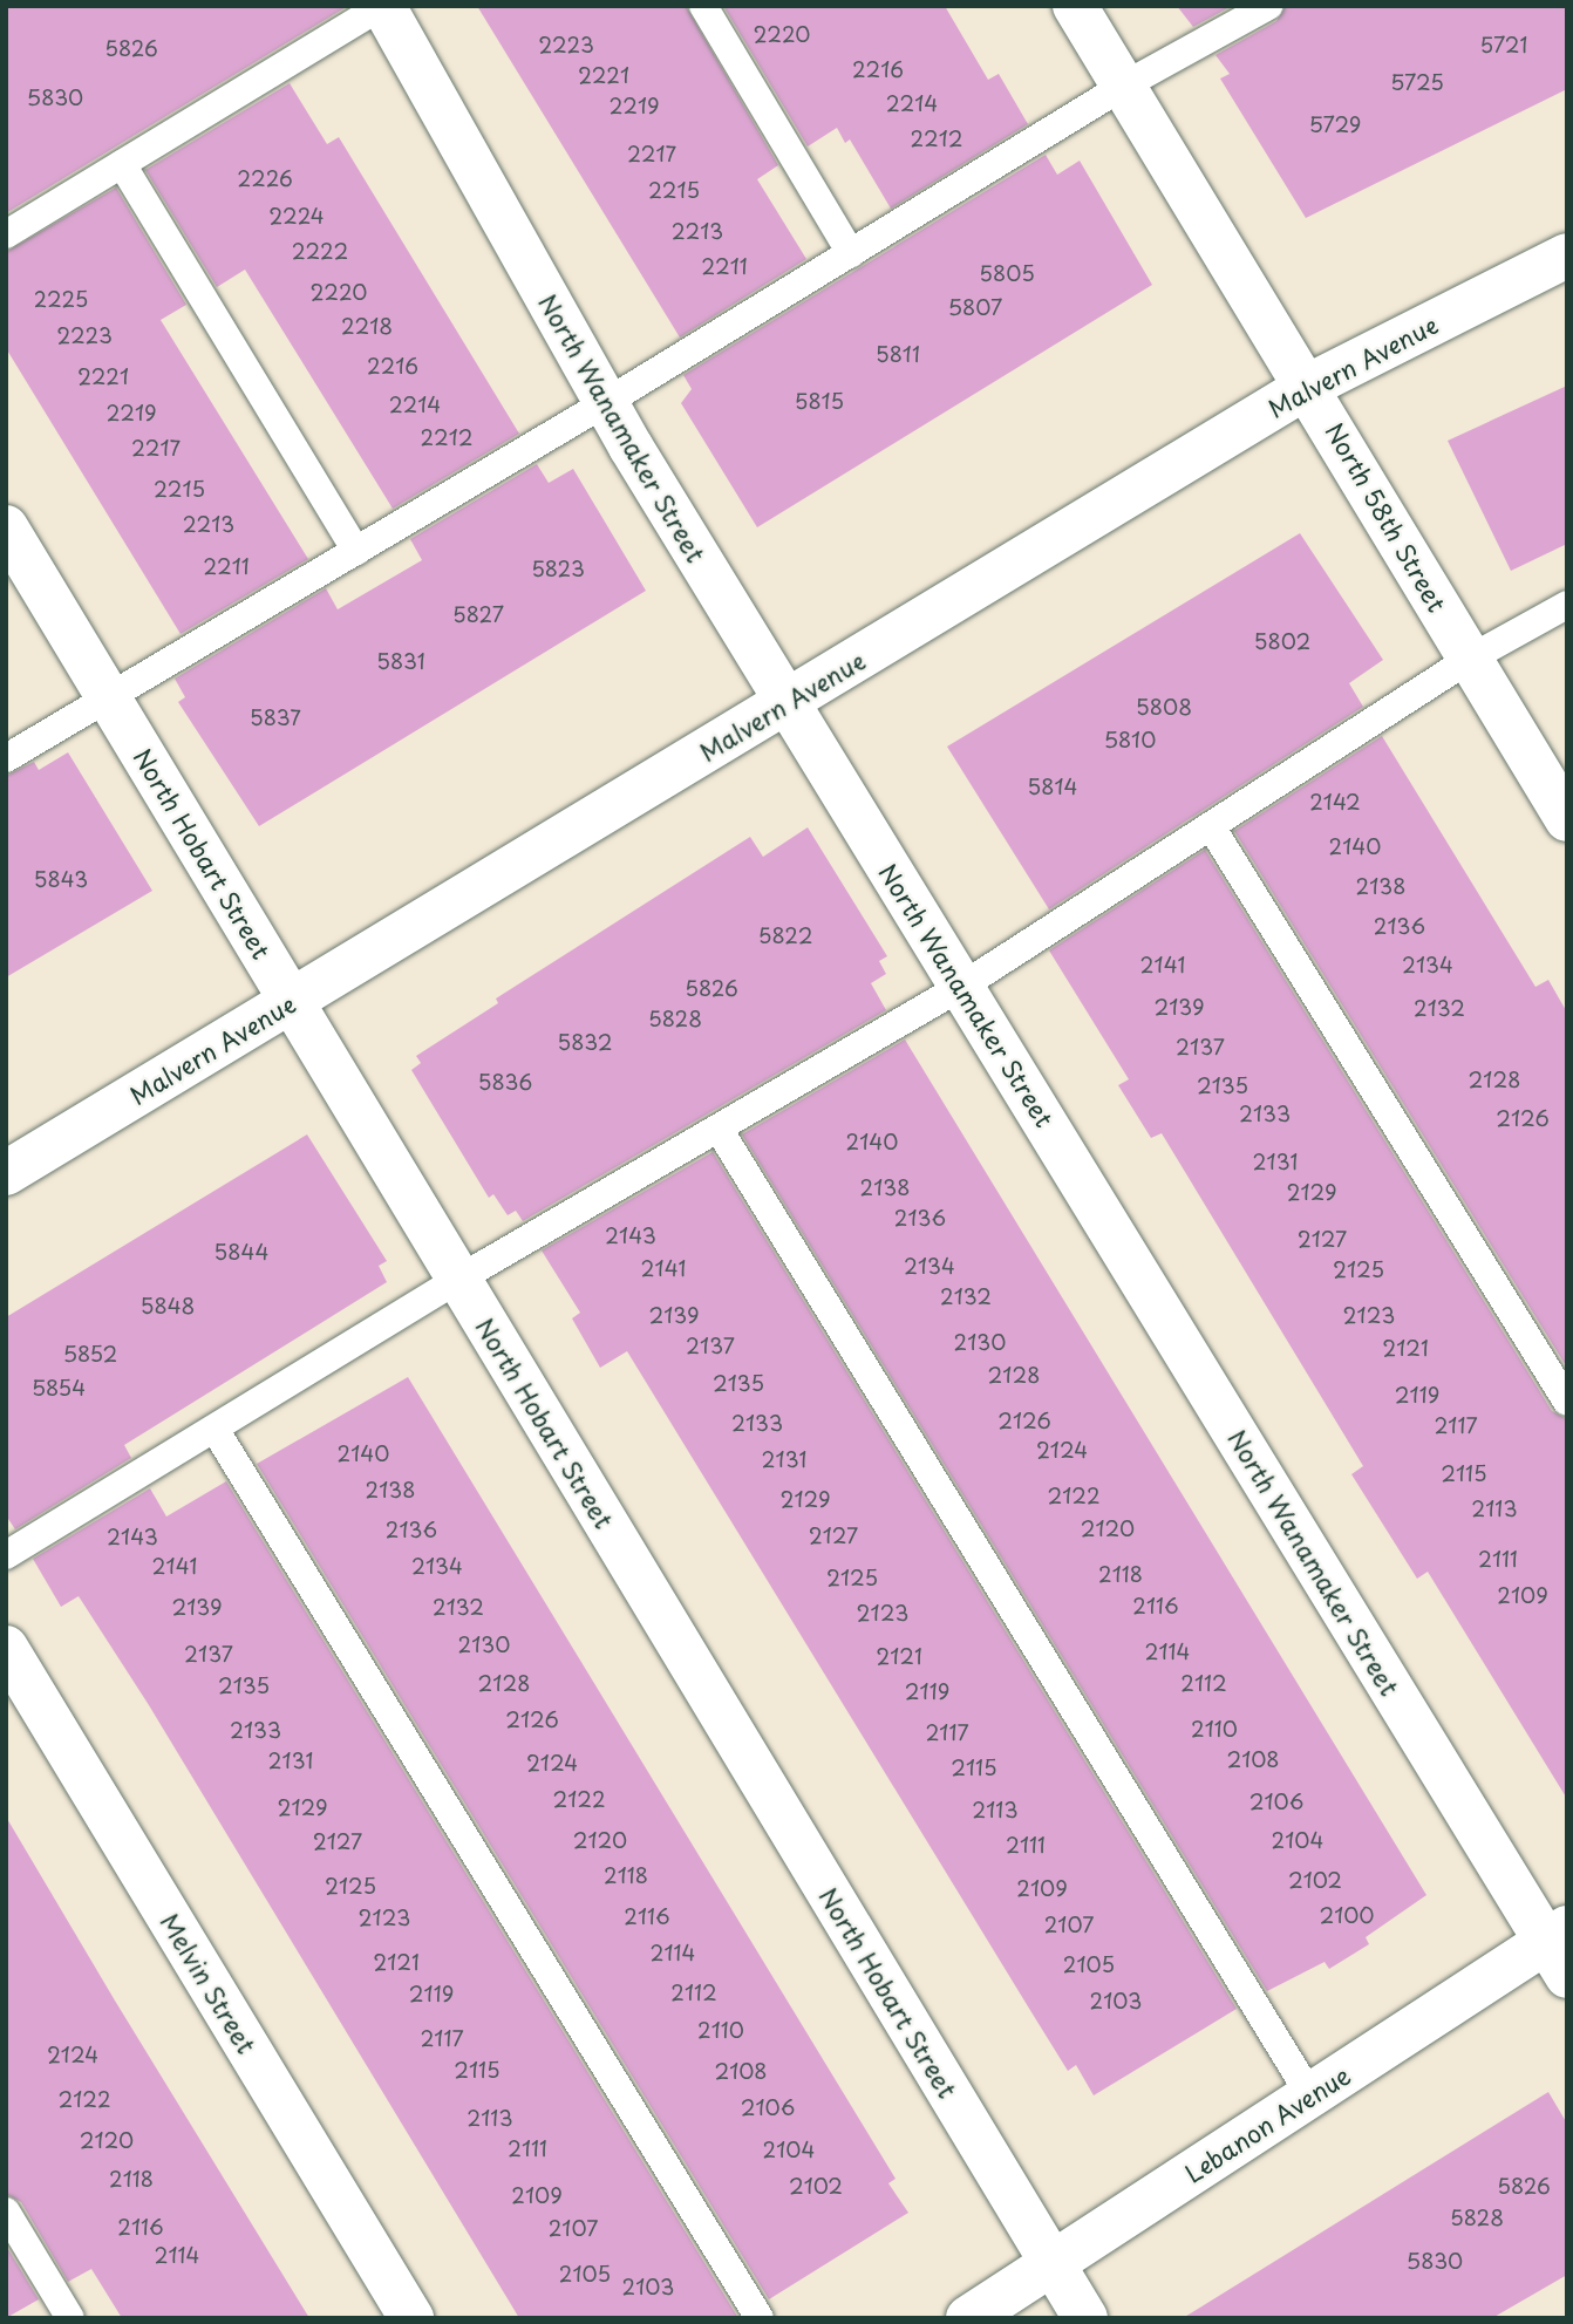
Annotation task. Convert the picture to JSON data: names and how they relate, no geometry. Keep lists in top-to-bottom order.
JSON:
{
  "streets": {
    "street": [
      "Malvern Avenue",
      "North Wanamaker Street",
      "North 58th Street",
      "North Hobart Street",
      "Melvin Street",
      "Lebanon Avenue"
    ]
  },
  "crossings": [
    ["Malvern Avenue", "North Wanamaker Street"],
    ["Malvern Avenue", "North 58th Street"],
    ["Malvern Avenue", "North Hobart Street"],
    ["North Wanamaker Street", "Lebanon Avenue"],
    ["North Hobart Street", "Lebanon Avenue"]
  ],
  "house_numbers": [
    "2220",
    "2223",
    "5721",
    "5826",
    "2216",
    "2221",
    "5725",
    "5830",
    "2214",
    "2219",
    "5729",
    "2212",
    "2217",
    "2226",
    "2215",
    "2224",
    "2213",
    "2222",
    "2211",
    "5805",
    "2220",
    "2225",
    "5807",
    "2218",
    "2223",
    "5811",
    "2216",
    "2221",
    "5815",
    "2214",
    "2219",
    "2212",
    "2217",
    "2215",
    "2213",
    "2211",
    "5823",
    "5827",
    "5802",
    "5831",
    "5808",
    "5837",
    "5810",
    "5814",
    "2142",
    "2140",
    "5843",
    "2138",
    "2136",
    "5822",
    "2141",
    "2134",
    "5826",
    "2139",
    "2132",
    "5828",
    "5832",
    "2137",
    "2128",
    "5836",
    "2135",
    "2133",
    "2126",
    "2140",
    "2131",
    "2138",
    "2129",
    "2136",
    "2143",
    "2127",
    "5844",
    "2134",
    "2141",
    "2125",
    "2132",
    "5848",
    "2139",
    "2123",
    "2130",
    "2137",
    "2121",
    "5852",
    "2128",
    "2135",
    "5854",
    "2119",
    "2126",
    "2133",
    "2117",
    "2124",
    "2140",
    "2131",
    "2115",
    "2138",
    "2122",
    "2129",
    "2113",
    "2120",
    "2136",
    "2127",
    "2143",
    "2111",
    "2141",
    "2134",
    "2118",
    "2125",
    "2109",
    "2116",
    "2139",
    "2132",
    "2123",
    "2130",
    "2114",
    "2137",
    "2121",
    "2128",
    "2112",
    "2135",
    "2119",
    "2126",
    "2110",
    "2133",
    "2117",
    "2108",
    "2131",
    "2124",
    "2115",
    "2122",
    "2106",
    "2129",
    "2113",
    "2120",
    "2104",
    "2127",
    "2111",
    "2118",
    "2102",
    "2125",
    "2109",
    "2100",
    "2116",
    "2123",
    "2107",
    "2114",
    "2121",
    "2105",
    "2112",
    "2119",
    "2103",
    "2110",
    "2117",
    "2124",
    "2115",
    "2108",
    "2122",
    "2106",
    "2113",
    "2120",
    "2111",
    "2104",
    "2118",
    "2102",
    "5826",
    "2109",
    "5828",
    "2116",
    "2107",
    "2114",
    "5830",
    "2105",
    "2103"
  ]
}
